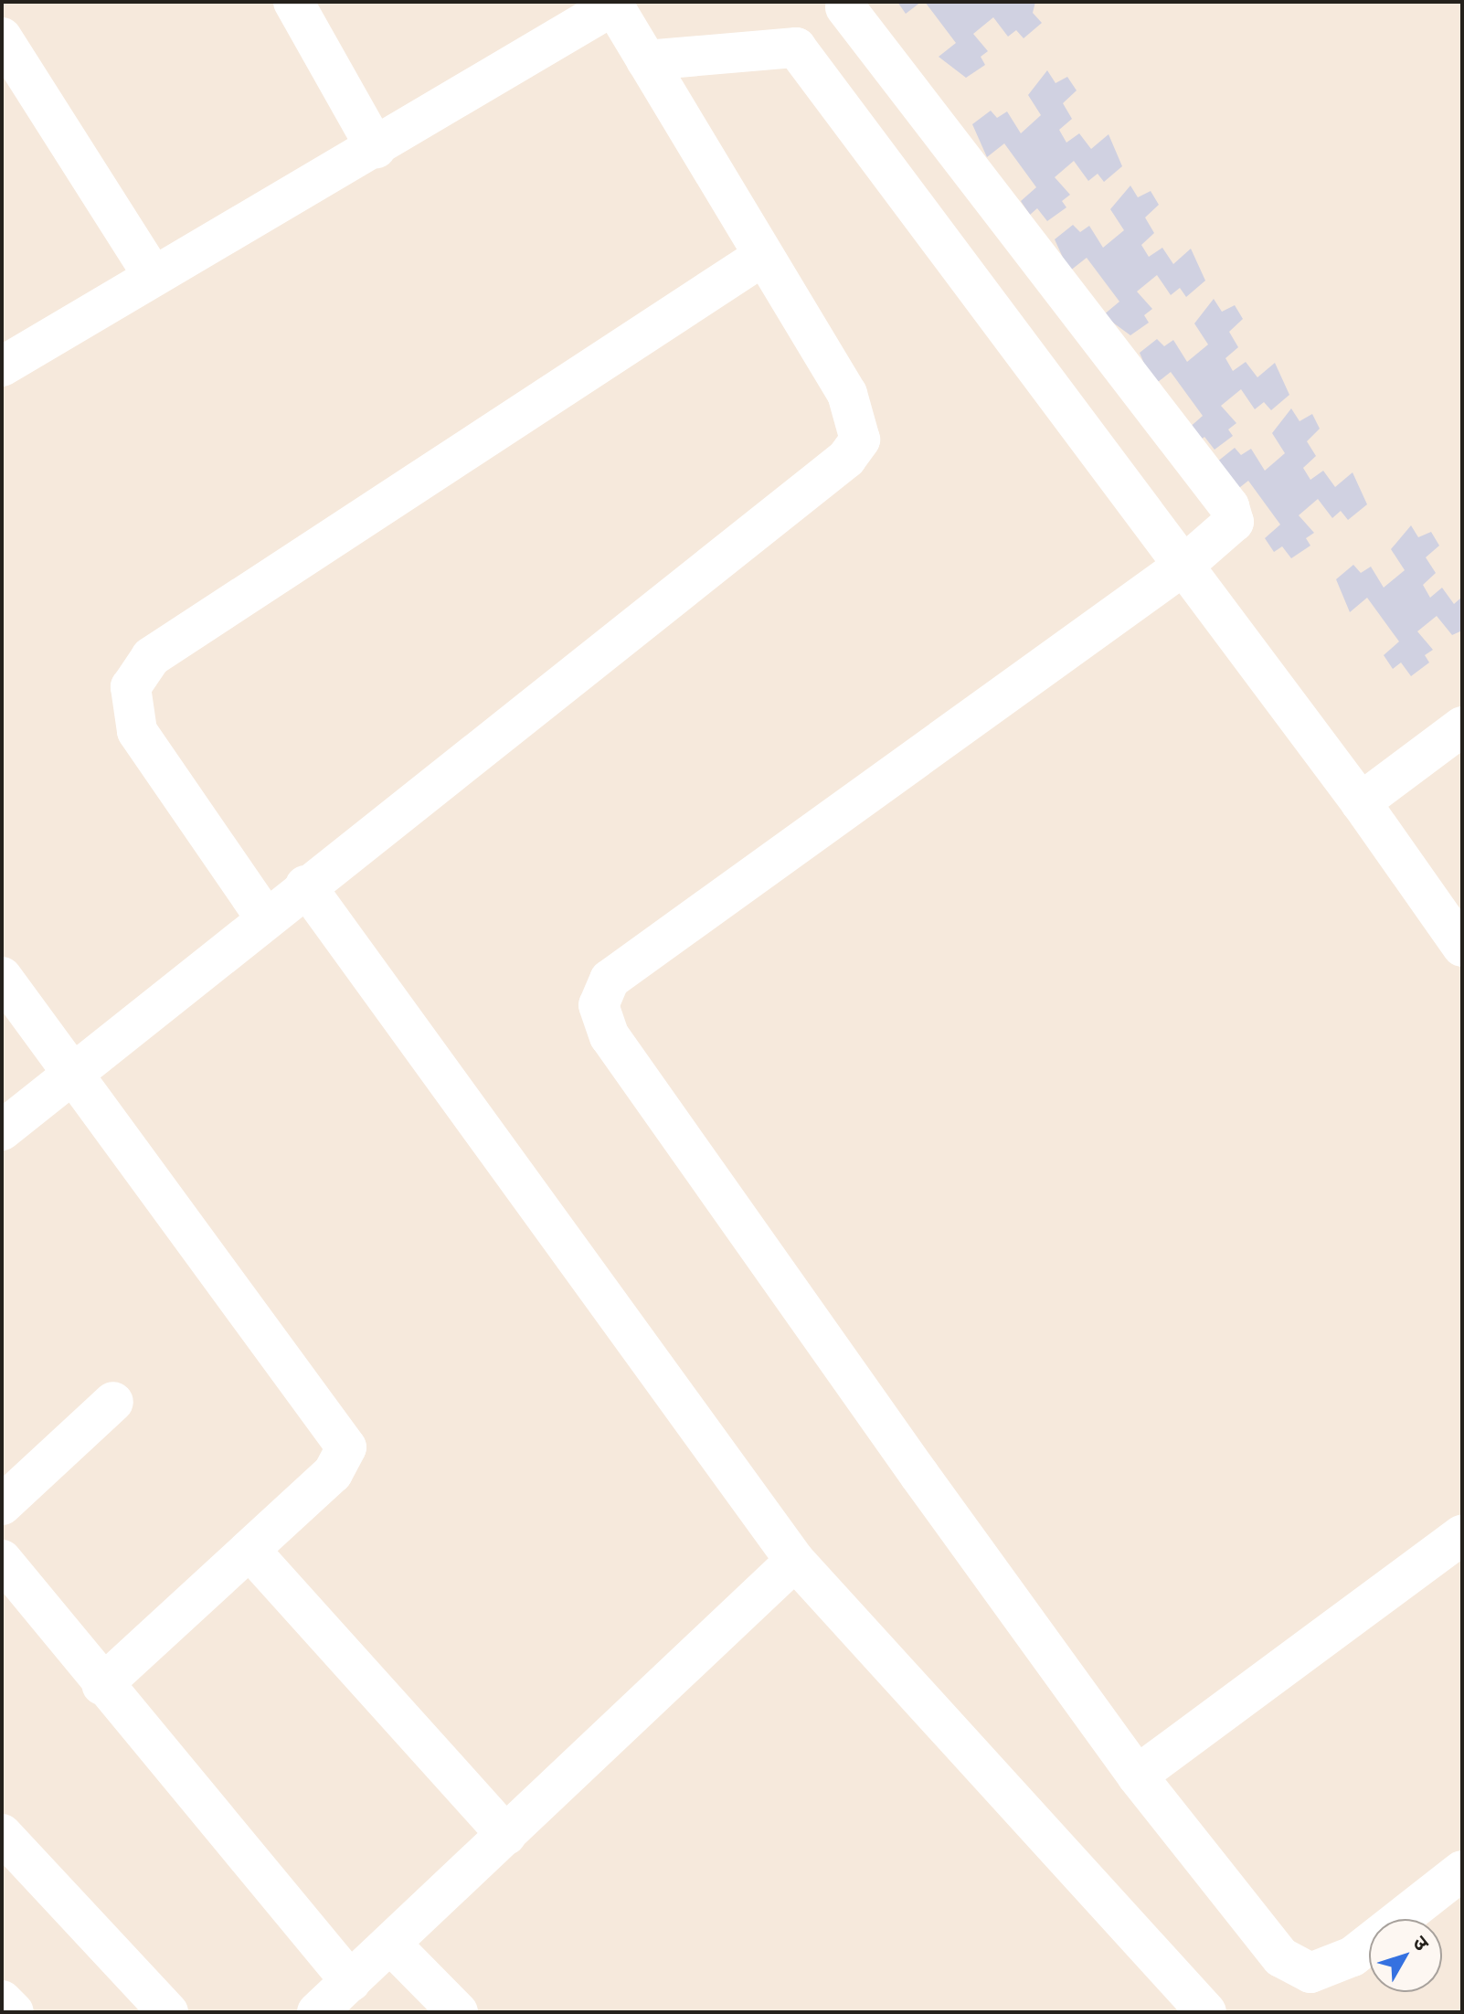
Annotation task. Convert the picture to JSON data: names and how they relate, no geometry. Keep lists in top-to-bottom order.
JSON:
{
  "north": "top right"
}
